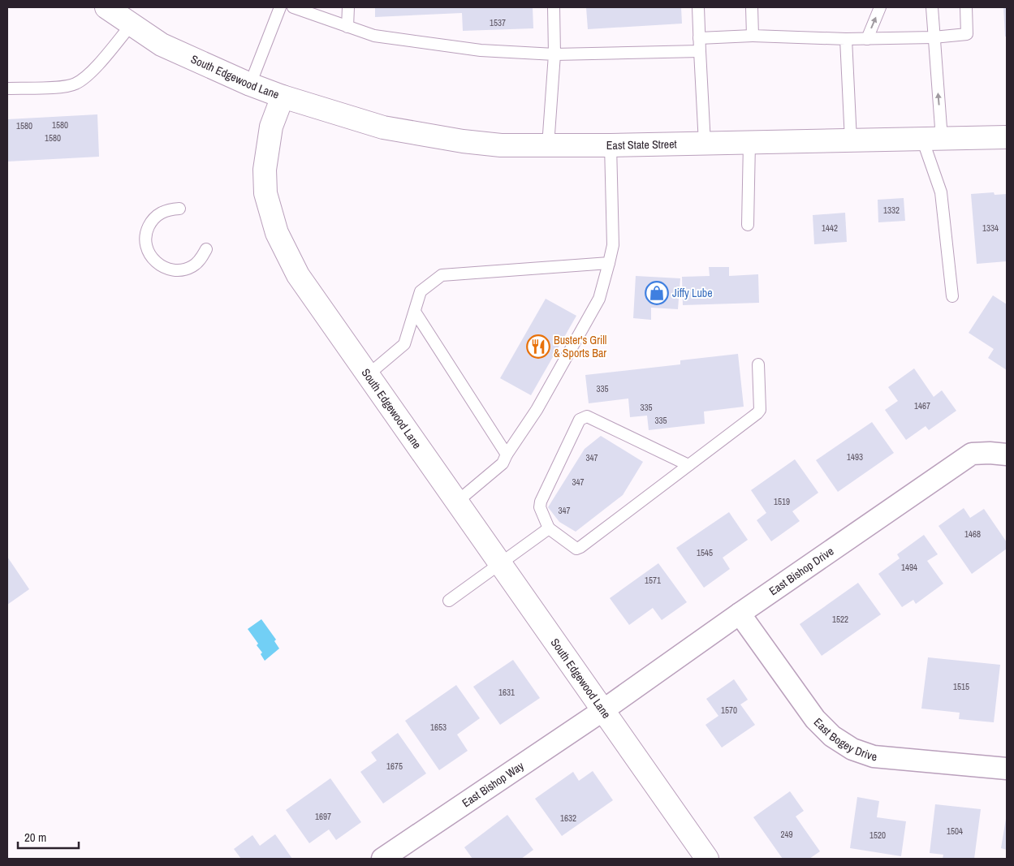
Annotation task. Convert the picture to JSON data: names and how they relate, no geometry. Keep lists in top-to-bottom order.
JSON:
{
  "streets": {
    "main road": ["South Edgewood Lane", "East State Street"],
    "street": ["East Bishop Drive", "East Bogey Drive", "East Bishop Way"]
  },
  "crossings": [
    ["South Edgewood Lane", "East State Street"],
    ["South Edgewood Lane", "East Bishop Drive"],
    ["South Edgewood Lane", "East Bishop Way"],
    ["East Bishop Drive", "East Bogey Drive"],
    ["East Bishop Drive", "East Bishop Way"]
  ],
  "places": {
    "shop": ["Jiffy Lube"],
    "restaurant": ["Buster's Grill & Sports Bar"]
  },
  "house_numbers": [
    "1537",
    "1580",
    "1580",
    "1580",
    "1332",
    "1442",
    "1334",
    "335",
    "1467",
    "335",
    "335",
    "1493",
    "347",
    "347",
    "1519",
    "347",
    "1468",
    "1545",
    "1494",
    "1571",
    "1522",
    "1515",
    "1631",
    "1570",
    "1653",
    "1675",
    "1697",
    "1632",
    "1504",
    "249",
    "1520"
  ],
  "scale_bar": "20 m"
}
